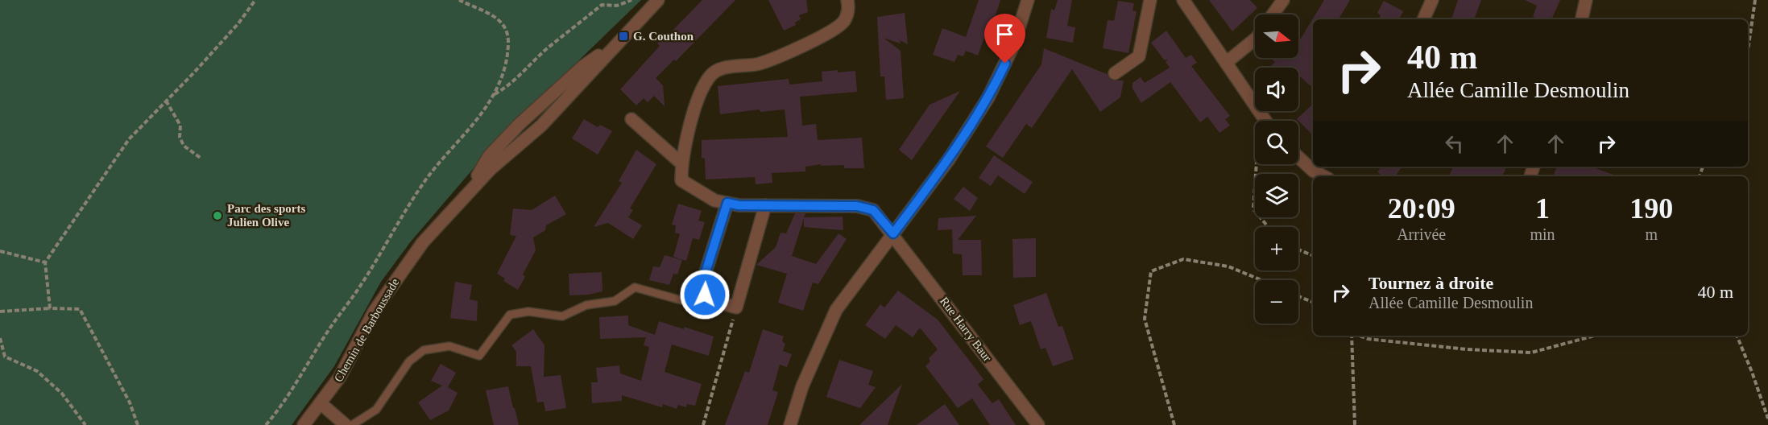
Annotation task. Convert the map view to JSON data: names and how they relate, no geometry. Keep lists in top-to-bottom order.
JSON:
{
  "streets": {
    "street": ["Rue Harry Baur", "Chemin de Barboussade"]
  },
  "places": {
    "transit": ["G. Couthon"],
    "other": ["Parc des sports Julien Olive"]
  },
  "north": "right",
  "page": {
    "map_buttons": ["+", "−"],
    "turn": ["40 m", "Allée Camille Desmoulin"],
    "eta": [
      "20:09",
      "Arrivée",
      "1",
      "min",
      "190",
      "m"
    ],
    "list": [
      {
        "name": "Tournez à droite",
        "note": "Allée Camille Desmoulin",
        "value": "40 m"
      }
    ]
  }
}
